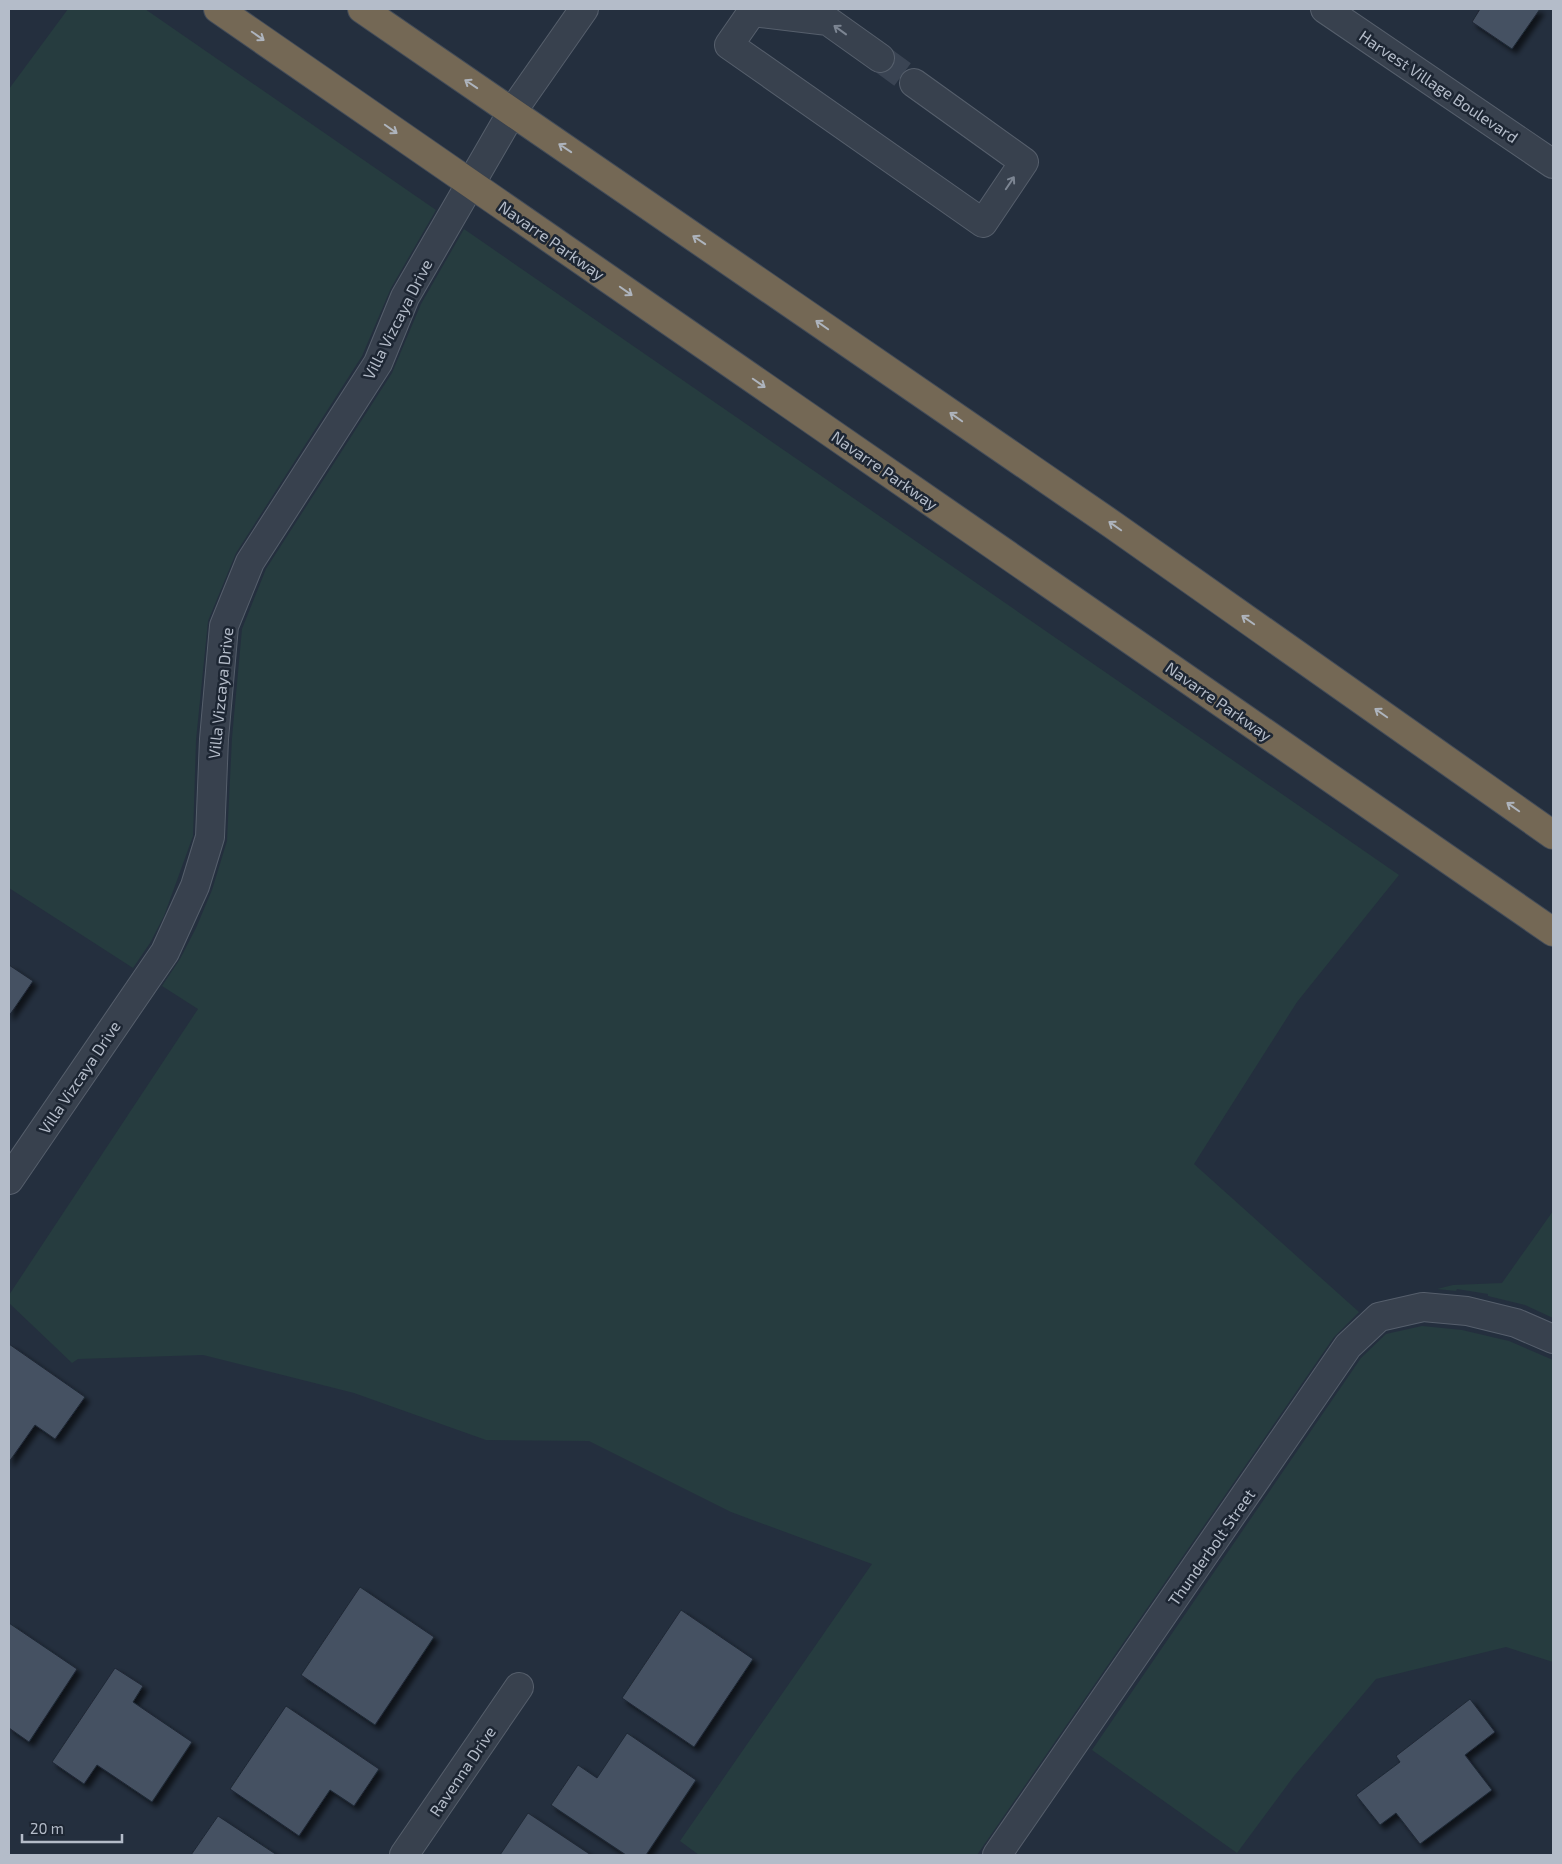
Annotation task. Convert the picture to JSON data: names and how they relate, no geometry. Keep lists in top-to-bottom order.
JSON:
{
  "streets": {
    "highway": ["Navarre Parkway"],
    "street": [
      "Harvest Village Boulevard",
      "Villa Vizcaya Drive",
      "Thunderbolt Street",
      "Ravenna Drive"
    ]
  },
  "crossings": [
    ["Navarre Parkway", "Villa Vizcaya Drive"]
  ],
  "scale_bar": "20 m"
}
